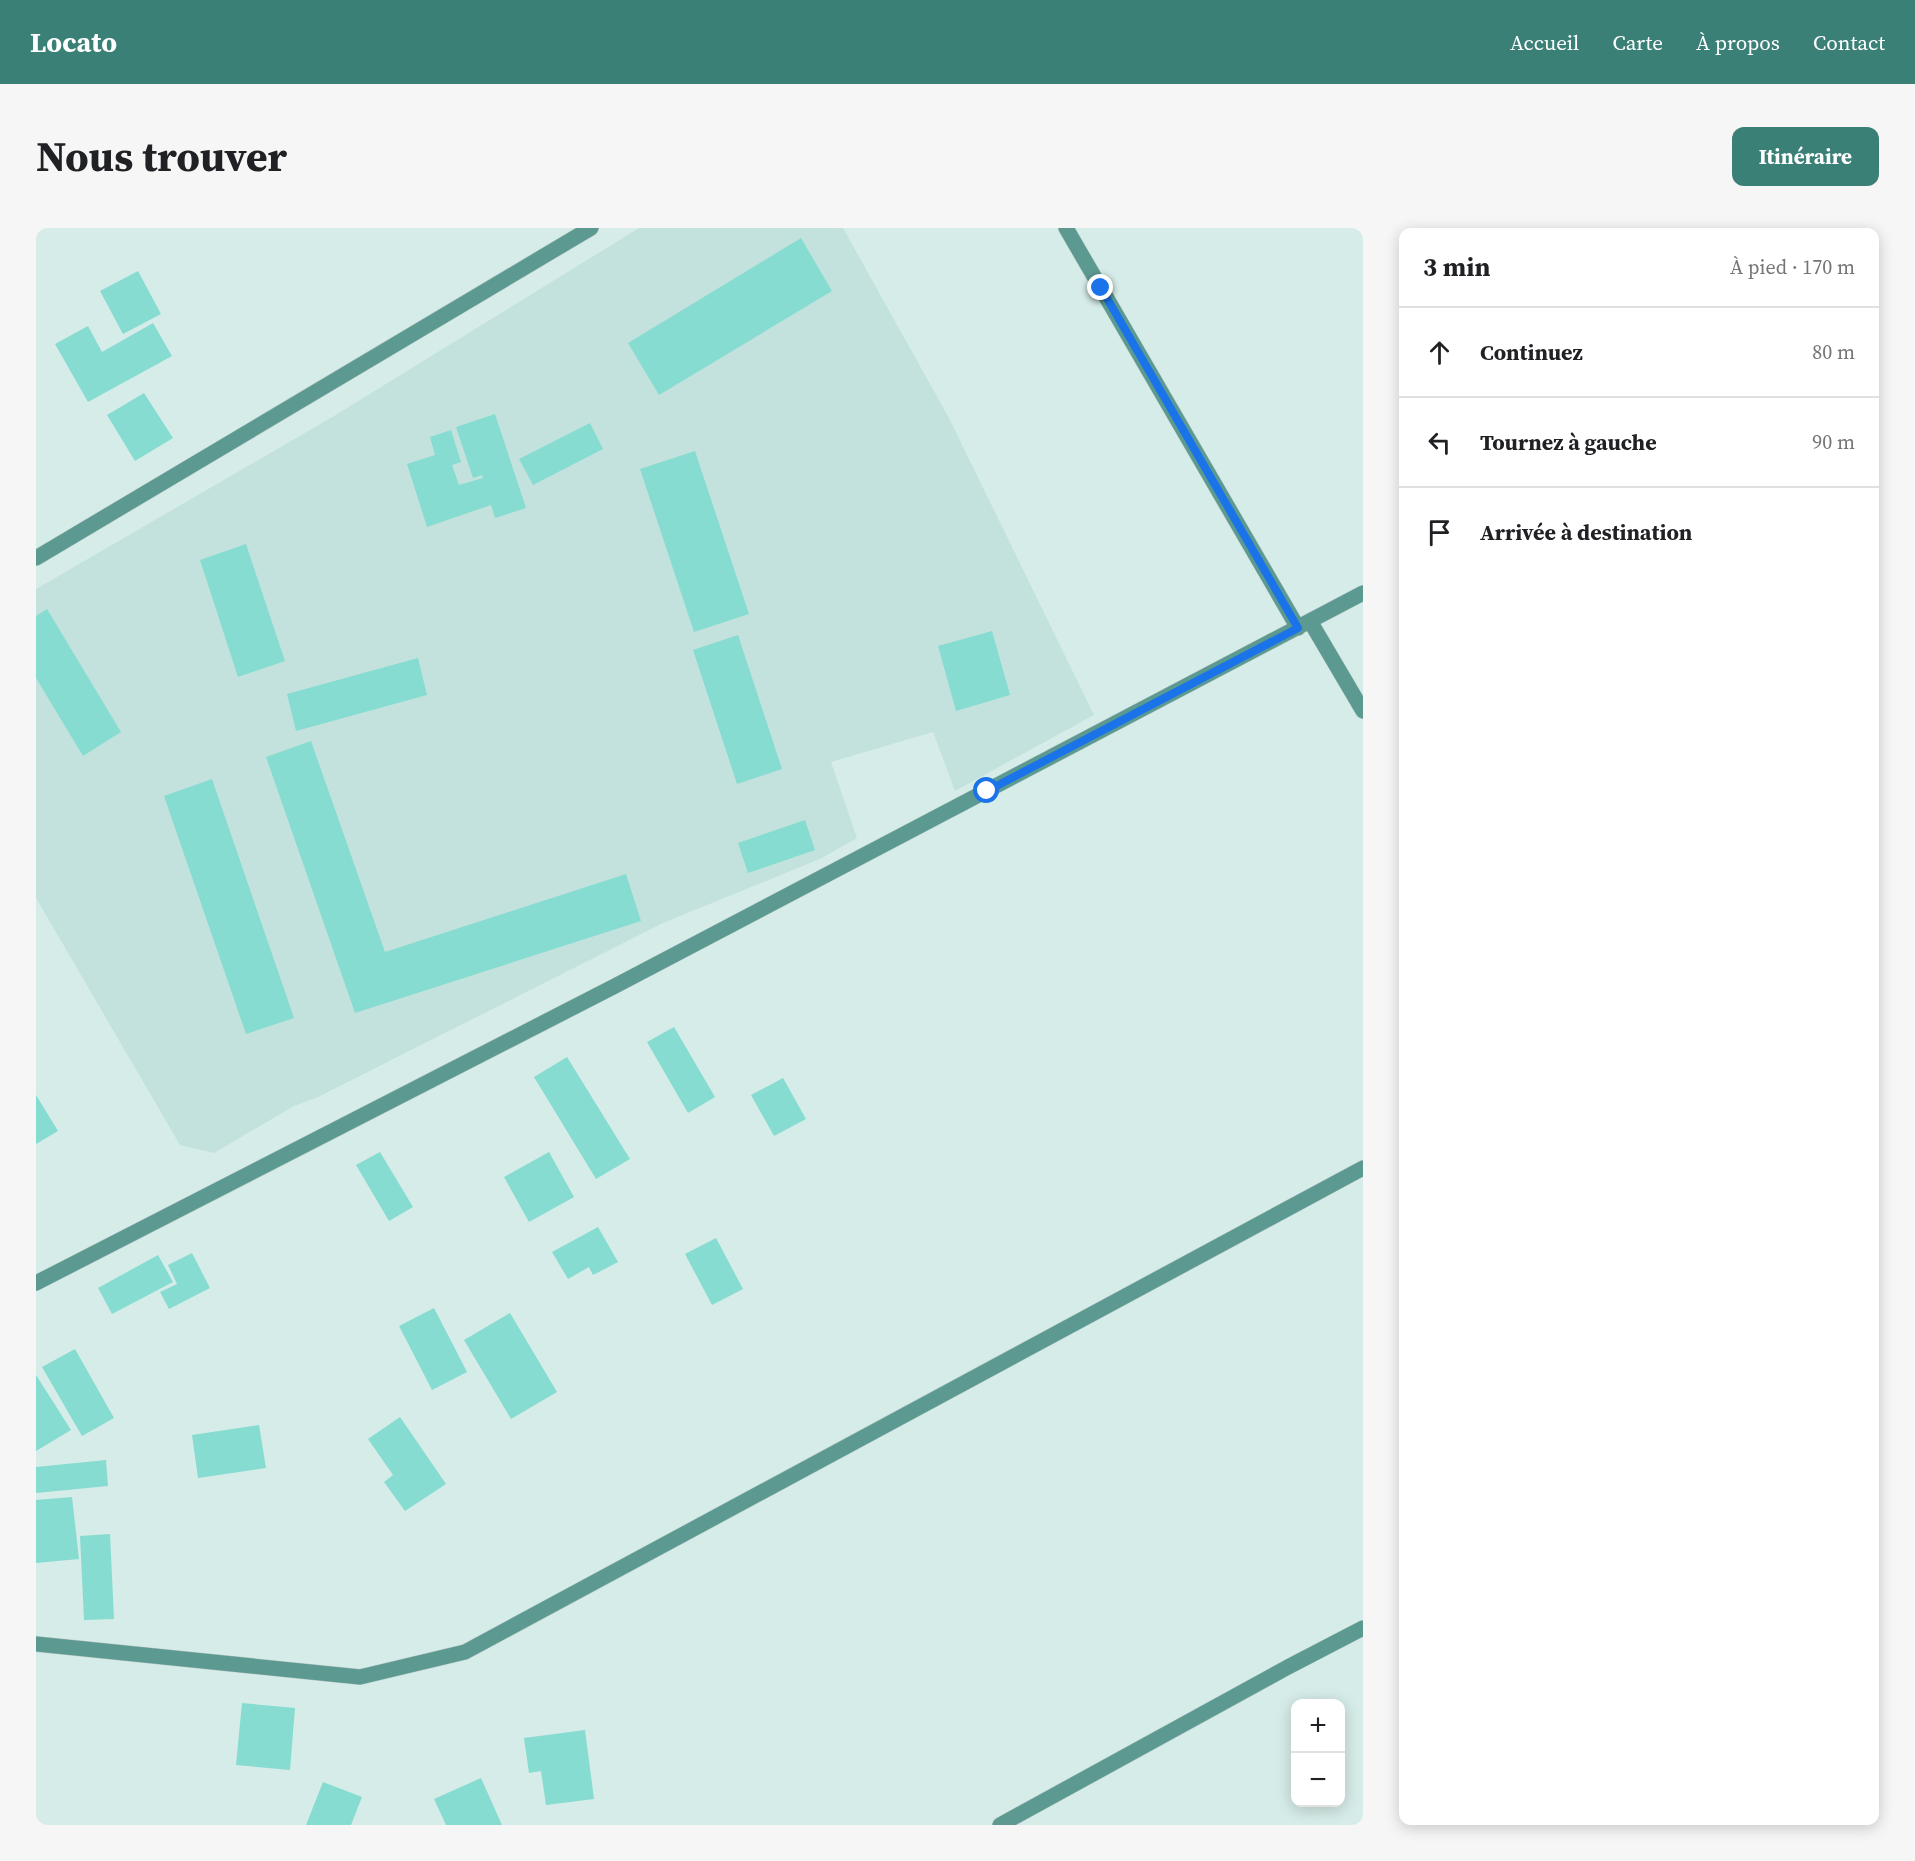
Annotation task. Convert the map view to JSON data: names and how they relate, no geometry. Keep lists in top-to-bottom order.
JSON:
{
  "page": {
    "header": "Locato",
    "nav": [
      "Accueil",
      "Carte",
      "À propos",
      "Contact"
    ],
    "title": "Nous trouver",
    "buttons": "Itinéraire",
    "heading": ["3 min", "À pied · 170 m"],
    "list": [
      ["Continuez", "80 m"],
      ["Tournez à gauche", "90 m"],
      "Arrivée à destination"
    ],
    "map_buttons": ["+", "−"]
  }
}
